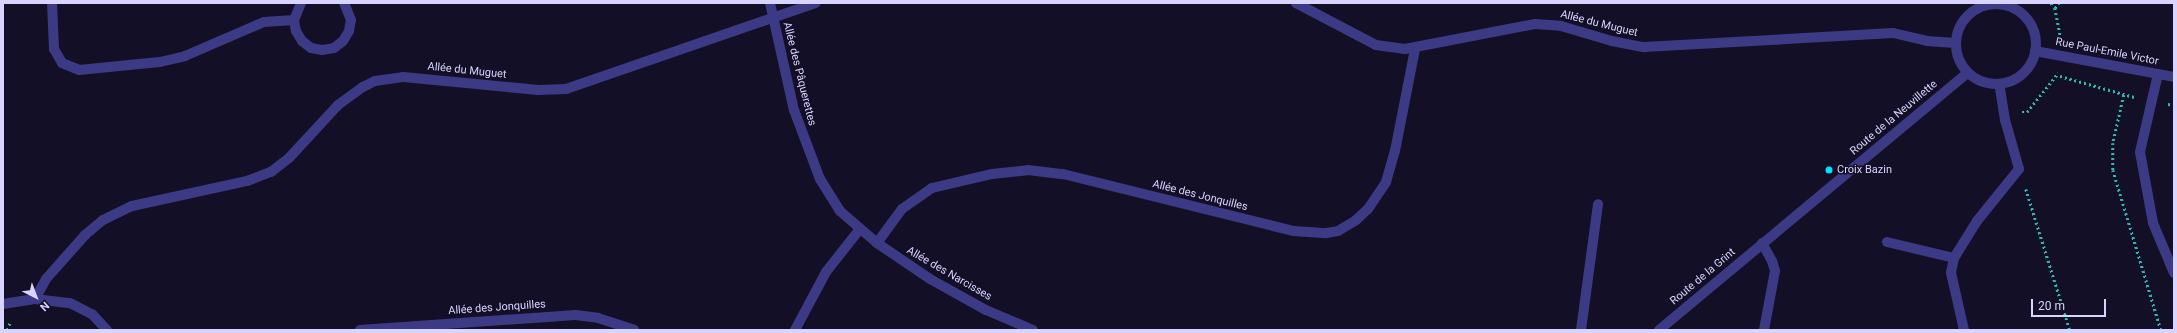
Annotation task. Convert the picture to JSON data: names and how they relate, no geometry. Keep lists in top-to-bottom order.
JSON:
{
  "streets": {
    "street": [
      "Allée du Muguet",
      "Rue Paul-Emile Victor",
      "Allée des Pâquerettes",
      "Route de la Neuvillette",
      "Allée des Jonquilles",
      "Allée des Narcisses",
      "Route de la Grint"
    ]
  },
  "crossings": [
    ["Allée du Muguet", "Rue Paul-Emile Victor"],
    ["Allée du Muguet", "Allée des Pâquerettes"],
    ["Allée du Muguet", "Route de la Neuvillette"],
    ["Allée du Muguet", "Allée des Jonquilles"],
    ["Rue Paul-Emile Victor", "Route de la Neuvillette"],
    ["Allée des Pâquerettes", "Allée des Narcisses"],
    ["Route de la Neuvillette", "Route de la Grint"],
    ["Allée des Jonquilles", "Allée des Narcisses"]
  ],
  "places": ["Croix Bazin"],
  "scale_bar": "20 m",
  "north": "bottom right"
}
